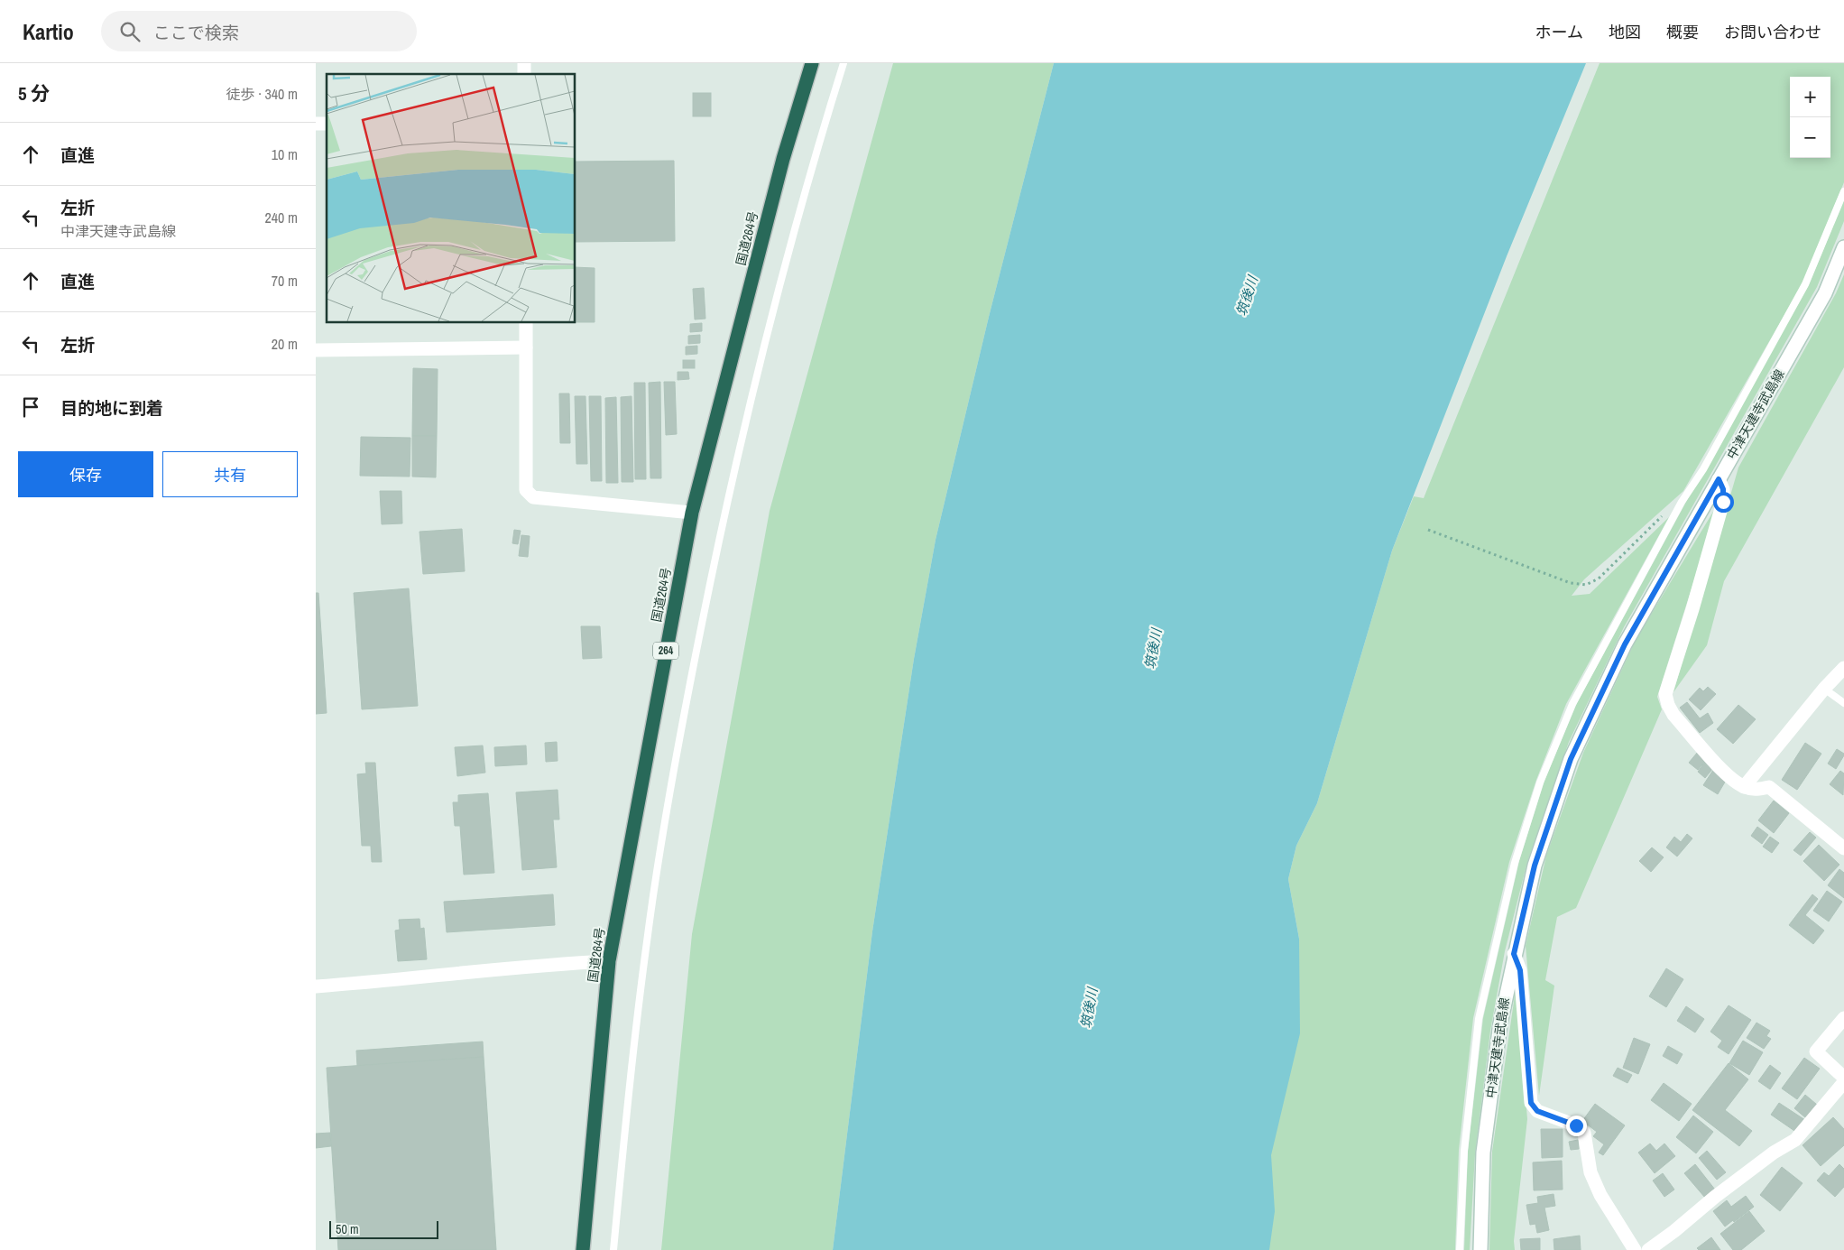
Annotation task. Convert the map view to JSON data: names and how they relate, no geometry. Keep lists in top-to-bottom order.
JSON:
{
  "streets": {
    "highway": ["国道264号", "264"],
    "street": ["中津天建寺武島線"]
  },
  "water": ["筑後川"],
  "scale_bar": "50 m",
  "page": {
    "header": "Kartio",
    "search": "ここで検索",
    "nav": [
      "ホーム",
      "地図",
      "概要",
      "お問い合わせ"
    ],
    "heading": ["5 分", "徒歩 · 340 m"],
    "map_buttons": ["+", "−"],
    "list": [
      ["直進", "10 m"],
      ["左折", "中津天建寺武島線", "240 m"],
      ["直進", "70 m"],
      ["左折", "20 m"],
      "目的地に到着"
    ],
    "buttons": ["保存", "共有"],
    "scale": "50 m"
  }
}
